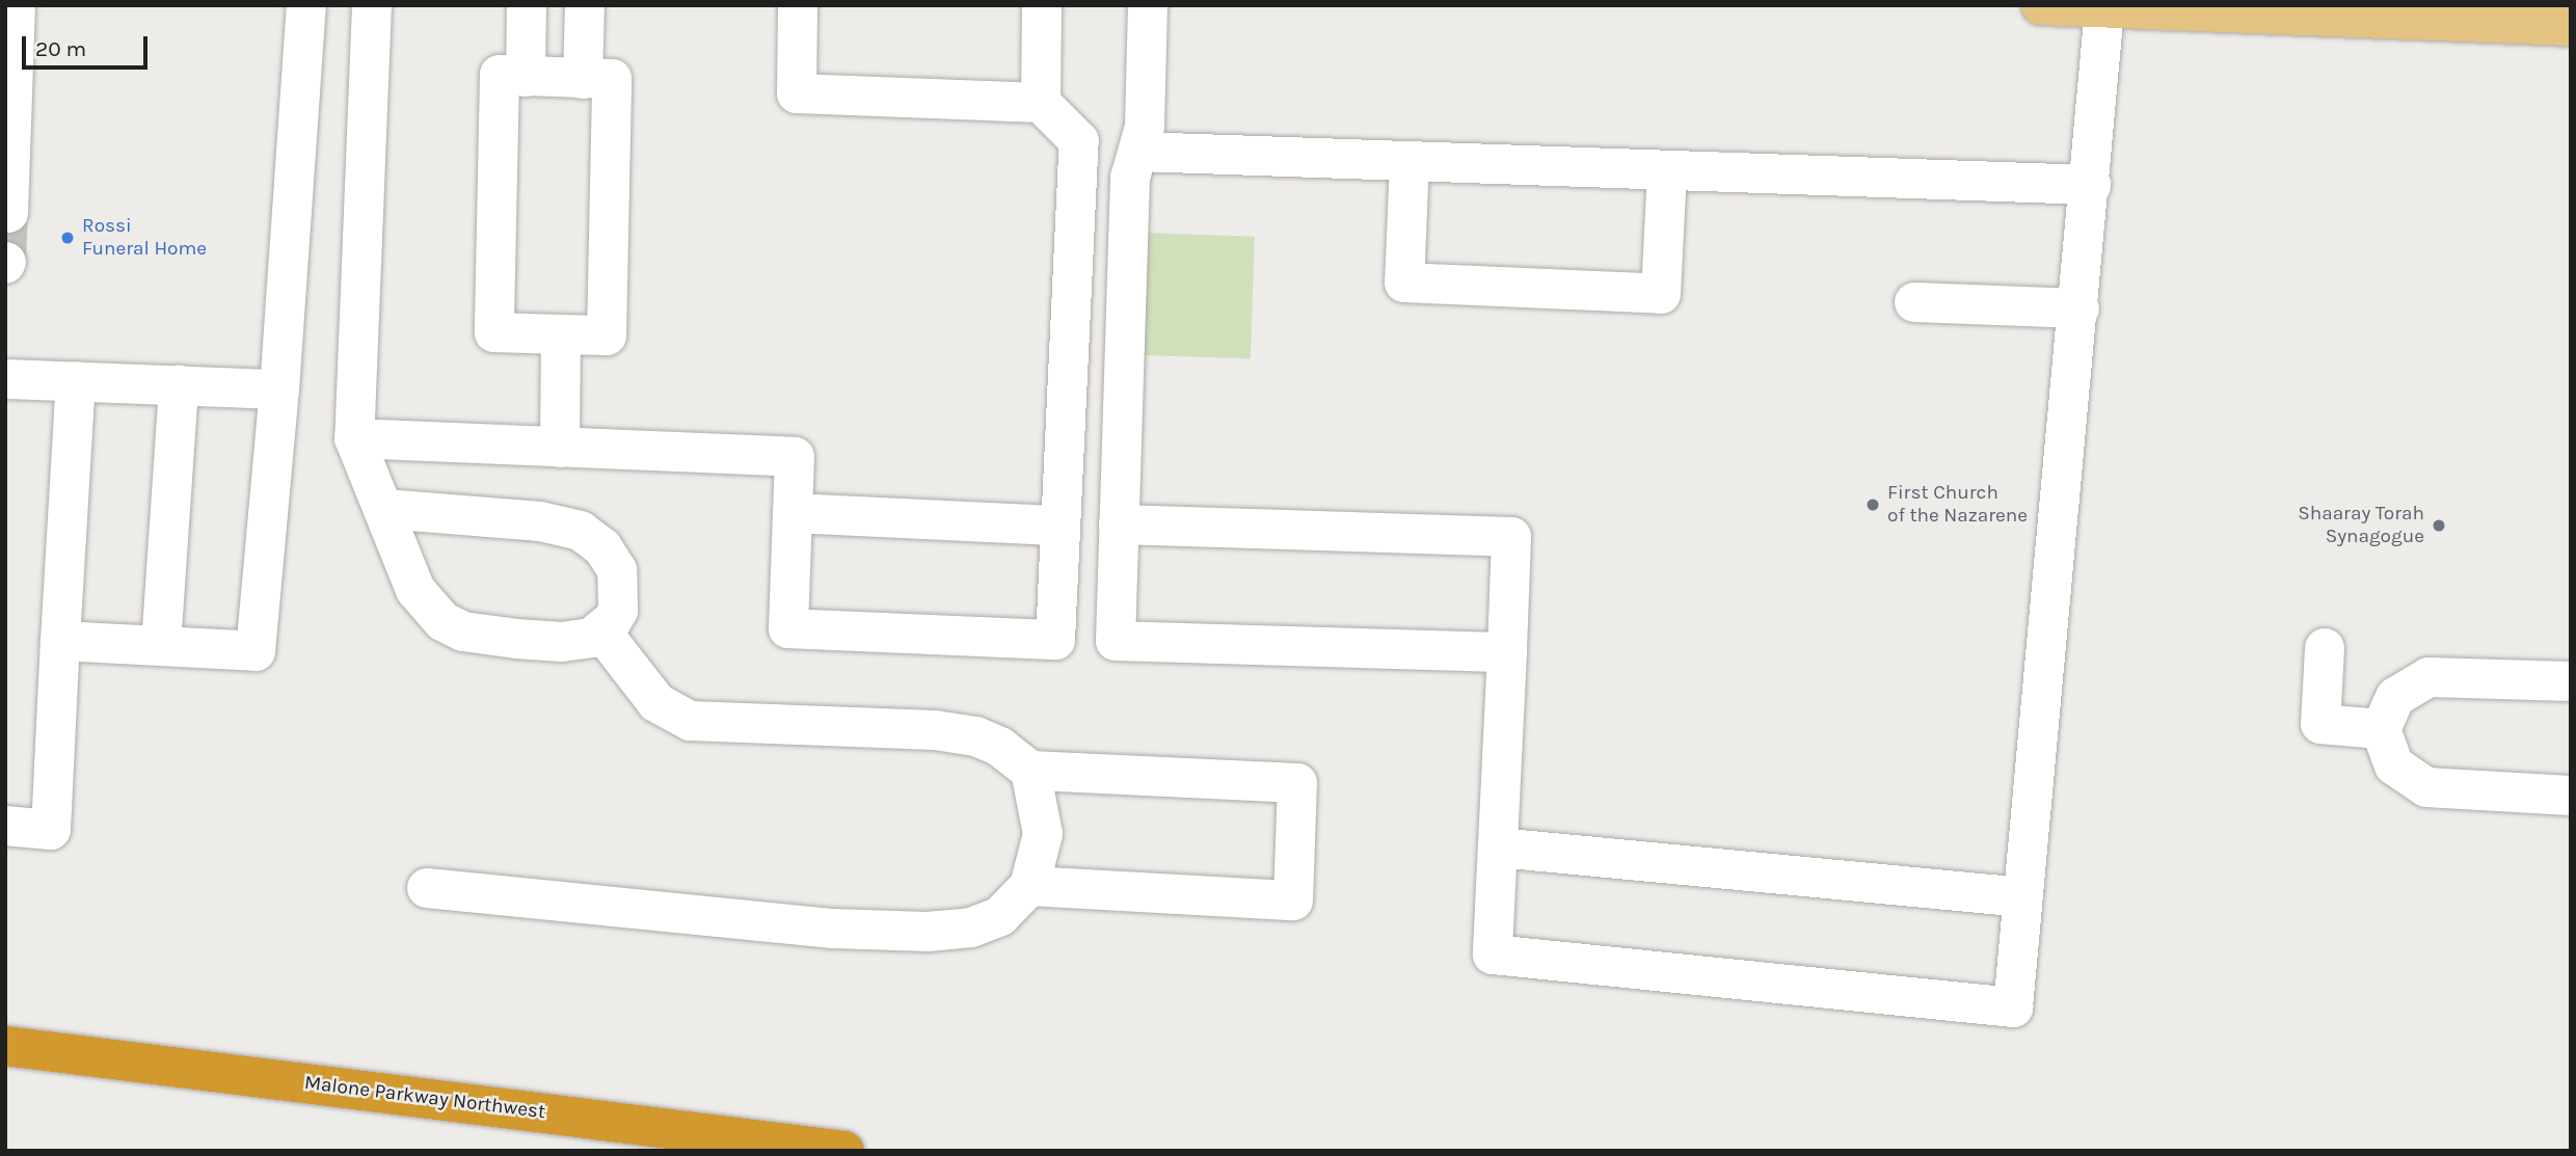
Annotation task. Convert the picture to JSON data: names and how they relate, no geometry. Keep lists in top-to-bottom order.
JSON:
{
  "streets": {
    "highway": ["Malone Parkway Northwest"]
  },
  "places": ["Rossi Funeral Home", "First Church of the Nazarene", "Shaaray Torah Synagogue"],
  "scale_bar": "20 m"
}
